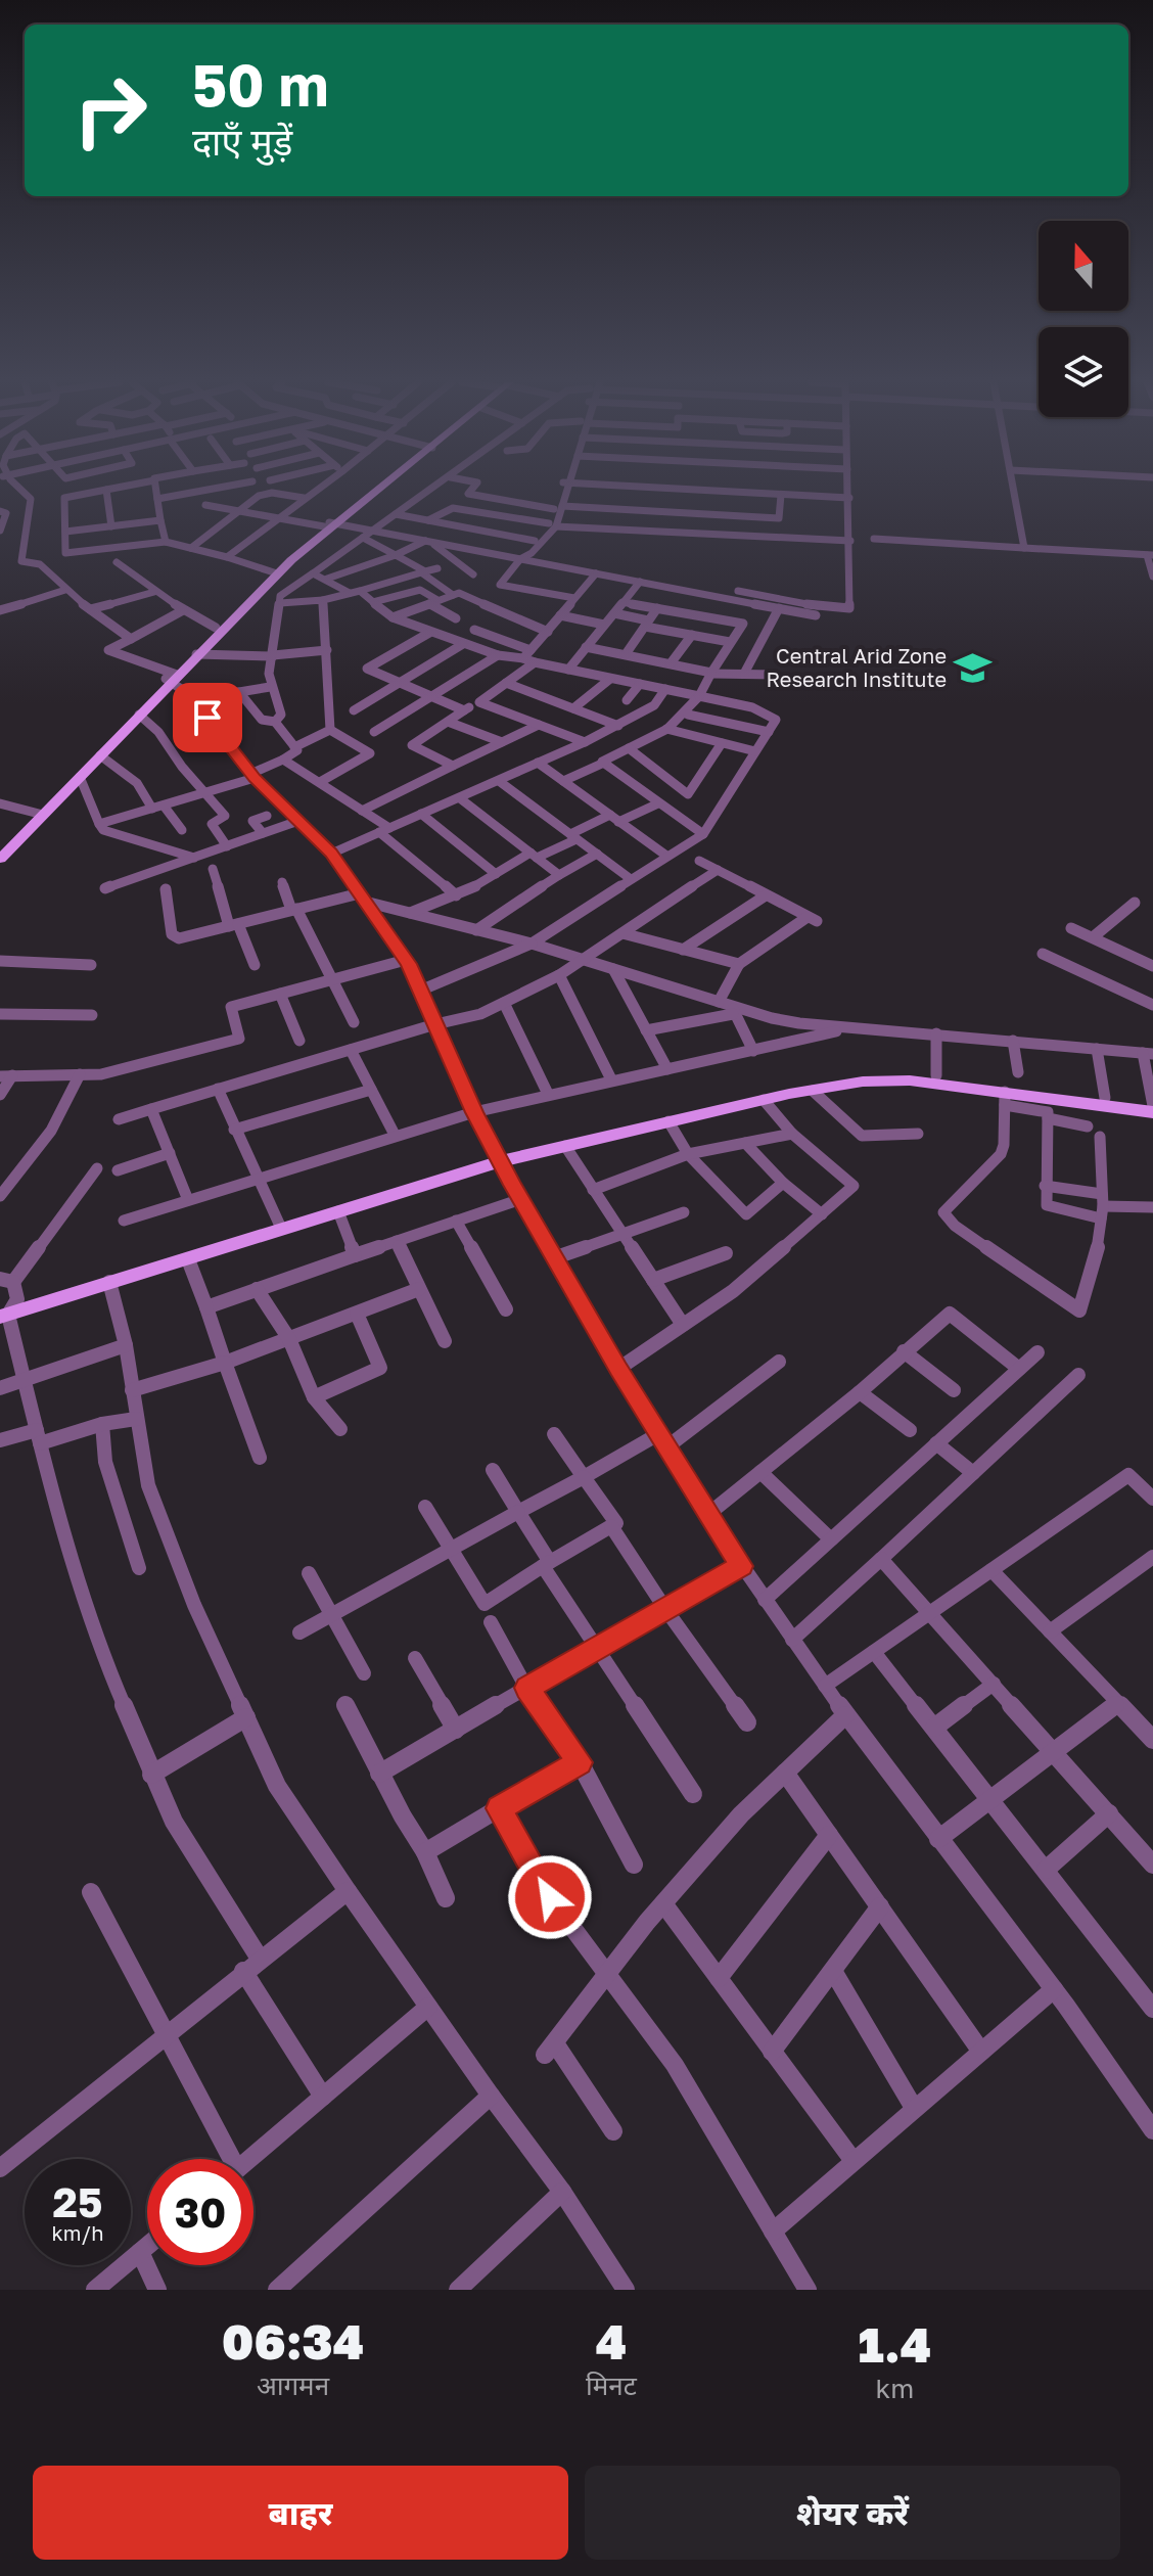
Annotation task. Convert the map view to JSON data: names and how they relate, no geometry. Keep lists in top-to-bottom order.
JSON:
{
  "places": {
    "school or university": ["Central Arid Zone Research Institute"]
  },
  "north": "top",
  "page": {
    "turn": ["50 m", "दाएँ मुड़ें"],
    "speed": "25 km/h",
    "limit": "30",
    "eta": [
      "06:34",
      "आगमन",
      "4",
      "मिनट",
      "1.4",
      "km"
    ],
    "buttons": ["बाहर", "शेयर करें"]
  }
}
